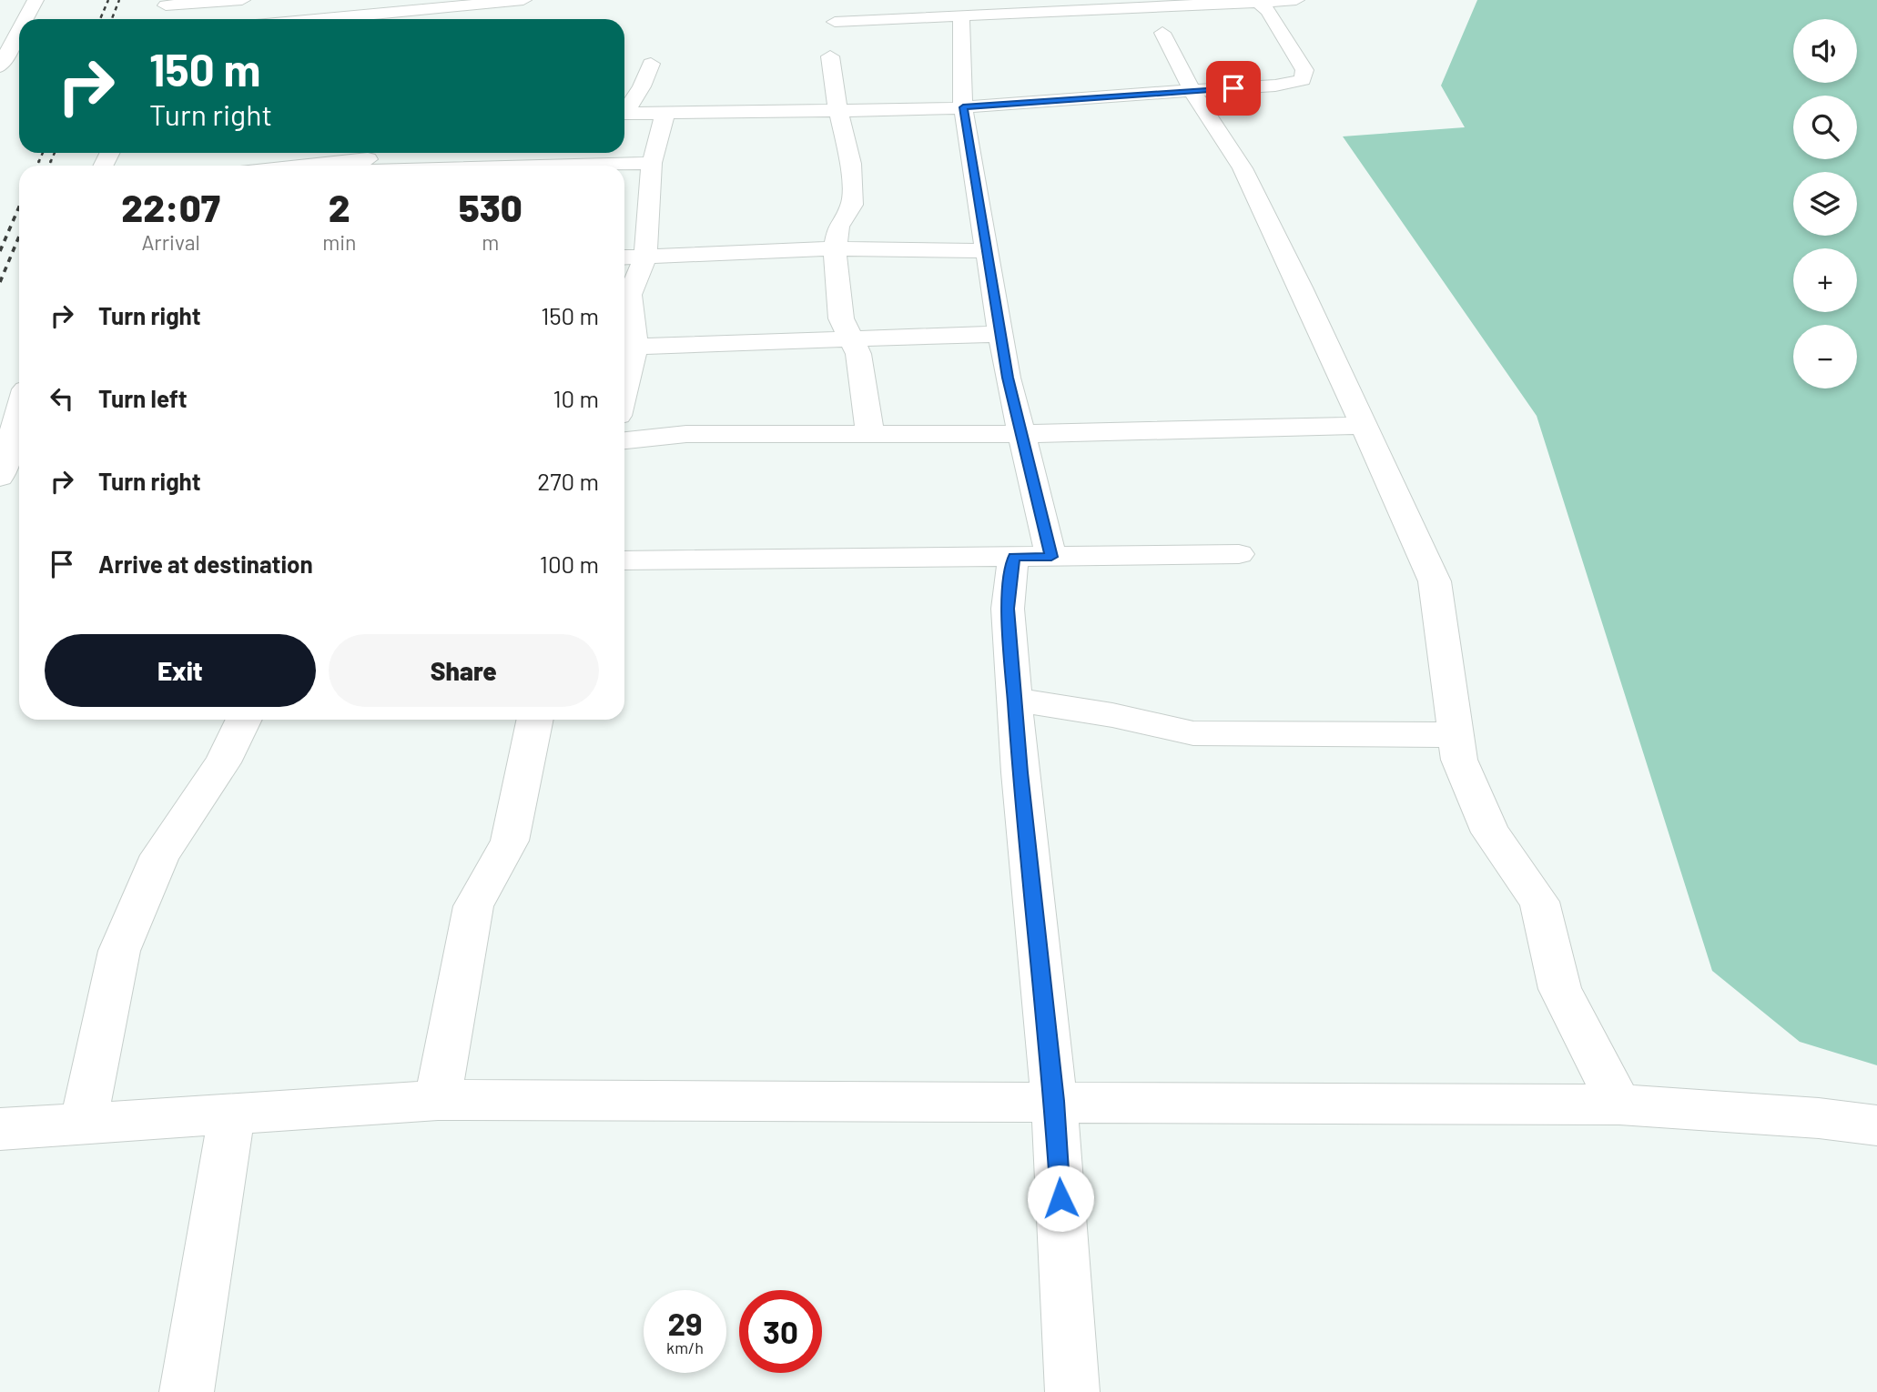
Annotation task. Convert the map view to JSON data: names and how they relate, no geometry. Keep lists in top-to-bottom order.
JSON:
{
  "page": {
    "map_buttons": ["+", "−"],
    "turn": ["150 m", "Turn right"],
    "eta": [
      "22:07",
      "Arrival",
      "2",
      "min",
      "530",
      "m"
    ],
    "list": [
      {
        "name": "Turn right",
        "value": "150 m"
      },
      {
        "name": "Turn left",
        "value": "10 m"
      },
      {
        "name": "Turn right",
        "value": "270 m"
      },
      {
        "name": "Arrive at destination",
        "value": "100 m"
      }
    ],
    "buttons": ["Exit", "Share"],
    "speed": "29 km/h",
    "limit": "30"
  }
}
